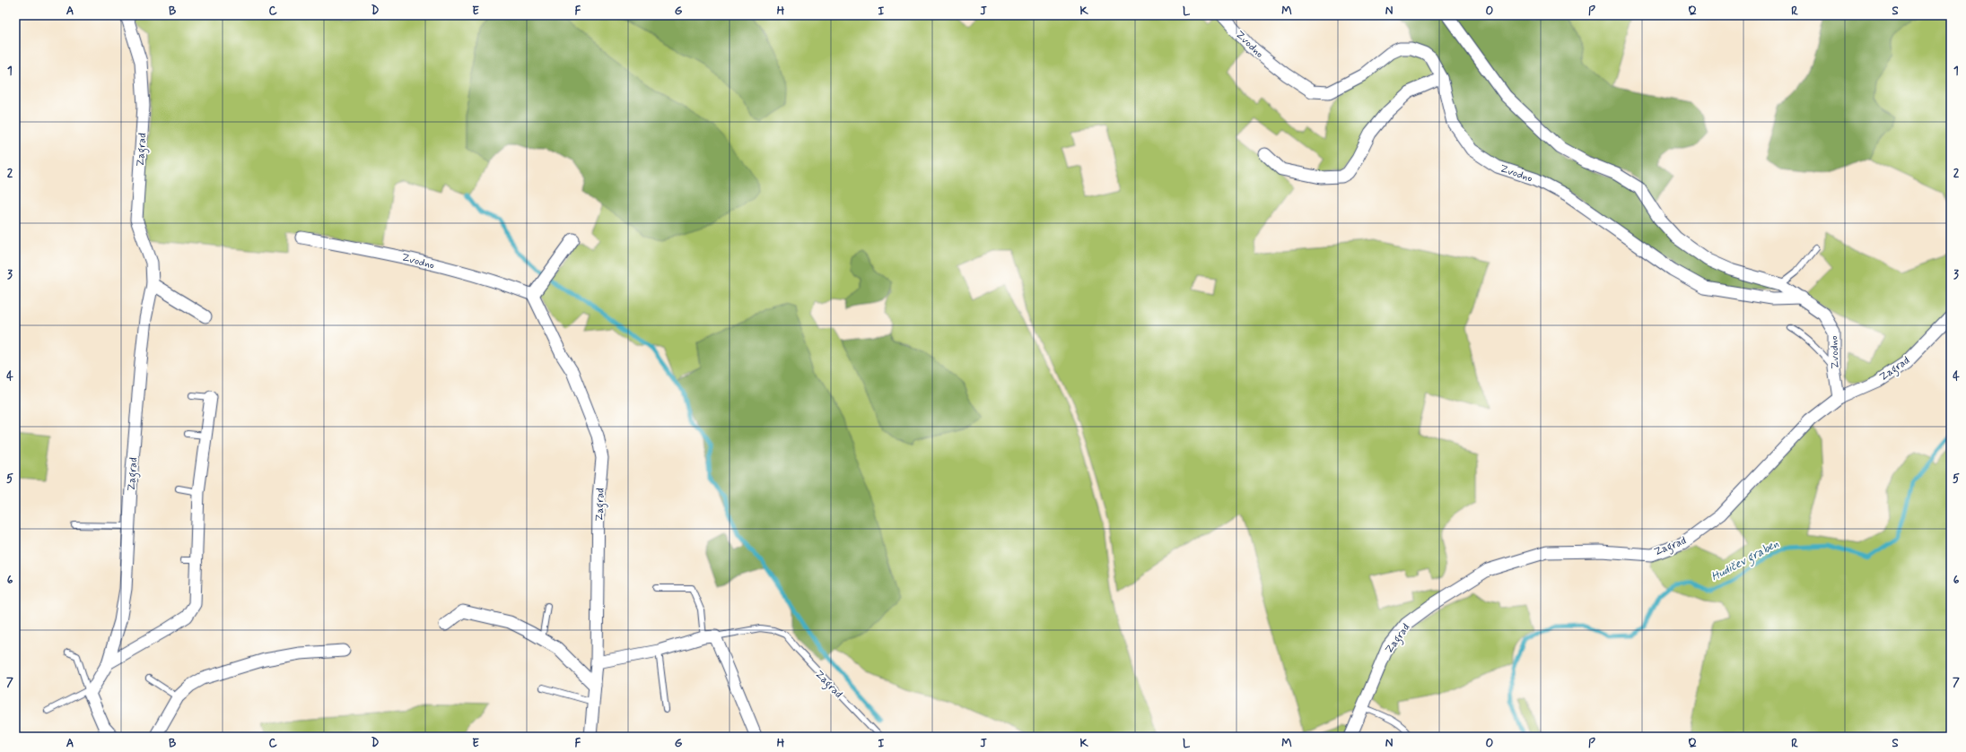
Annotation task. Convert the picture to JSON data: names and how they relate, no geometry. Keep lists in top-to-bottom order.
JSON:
{
  "streets": {
    "street": ["Zvodno", "Zagrad"]
  },
  "crossings": [
    ["Zvodno", "Zagrad"]
  ],
  "water": ["Hudičev graben"],
  "grid": {
    "columns": [
      "A",
      "B",
      "C",
      "D",
      "E",
      "F",
      "G",
      "H",
      "I",
      "J",
      "K",
      "L",
      "M",
      "N",
      "O",
      "P",
      "Q",
      "R",
      "S"
    ],
    "rows": [
      "1",
      "2",
      "3",
      "4",
      "5",
      "6",
      "7"
    ]
  }
}
